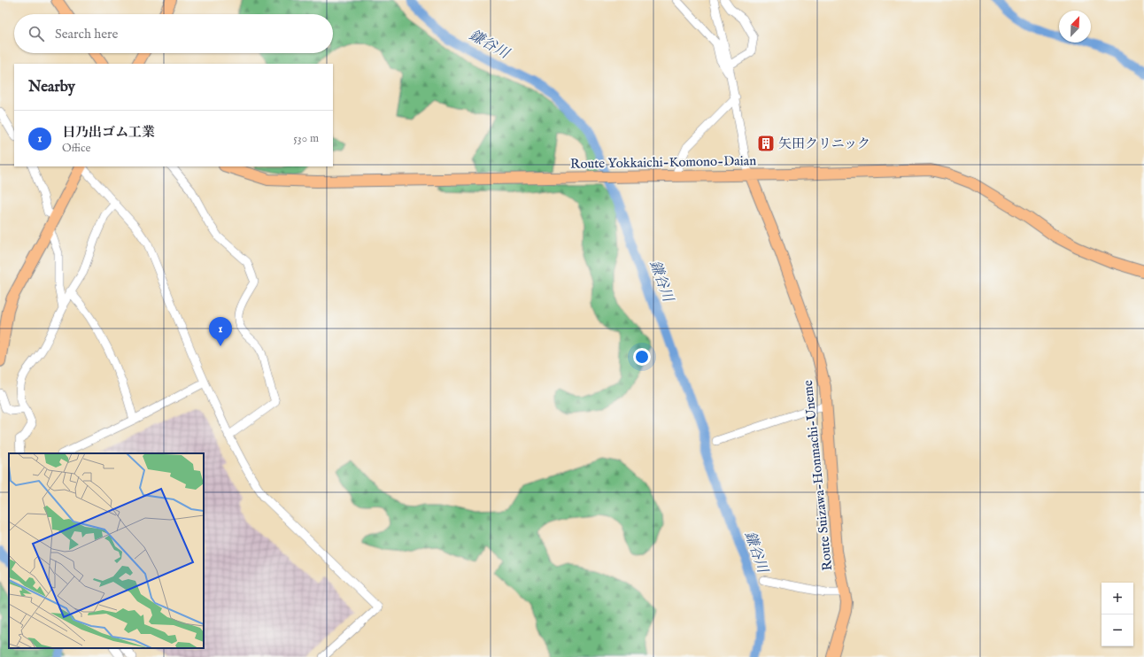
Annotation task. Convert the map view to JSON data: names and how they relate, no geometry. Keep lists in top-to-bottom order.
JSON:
{
  "streets": {
    "main road": ["Route Yokkaichi-Komono-Daian", "Route Suizawa-Honmachi-Uneme"]
  },
  "crossings": [
    ["Route Yokkaichi-Komono-Daian", "Route Suizawa-Honmachi-Uneme"]
  ],
  "water": ["鎌谷川"],
  "places": {
    "building": ["矢田クリニック"]
  },
  "north": "top right",
  "page": {
    "search": "Search here",
    "heading": "Nearby",
    "list": [
      {
        "mark": "1",
        "name": "日乃出ゴム工業",
        "note": "Office",
        "value": "530 m"
      }
    ],
    "pins": "1",
    "map_buttons": ["+", "−"]
  }
}
